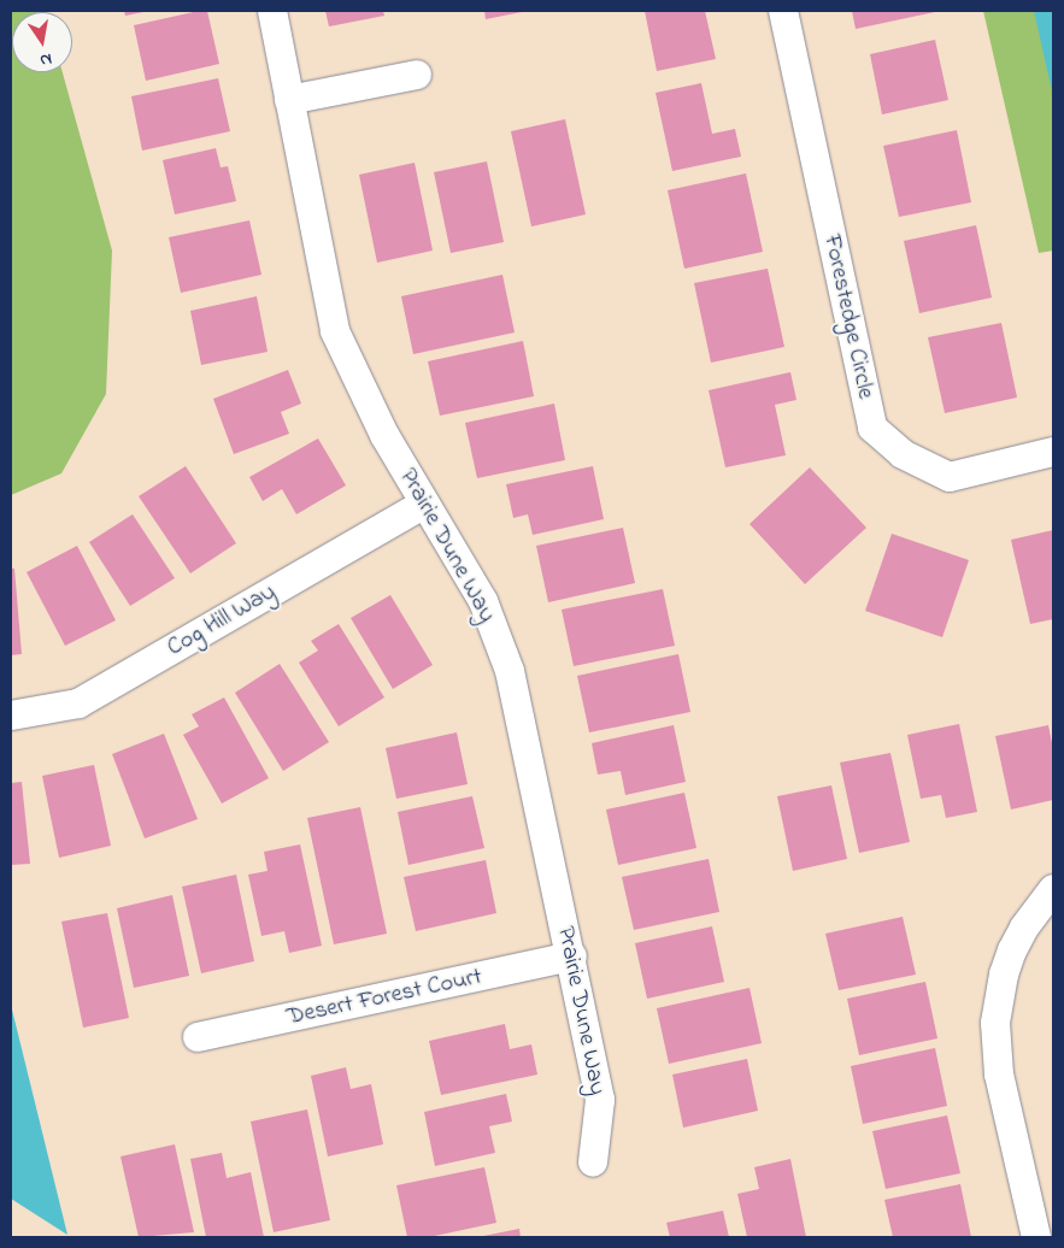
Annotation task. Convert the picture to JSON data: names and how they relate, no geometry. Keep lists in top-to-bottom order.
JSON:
{
  "streets": {
    "street": [
      "Forestedge Circle",
      "Prairie Dune Way",
      "Cog Hill Way",
      "Desert Forest Court"
    ]
  },
  "crossings": [
    ["Prairie Dune Way", "Cog Hill Way"],
    ["Prairie Dune Way", "Desert Forest Court"]
  ],
  "north": "bottom"
}
